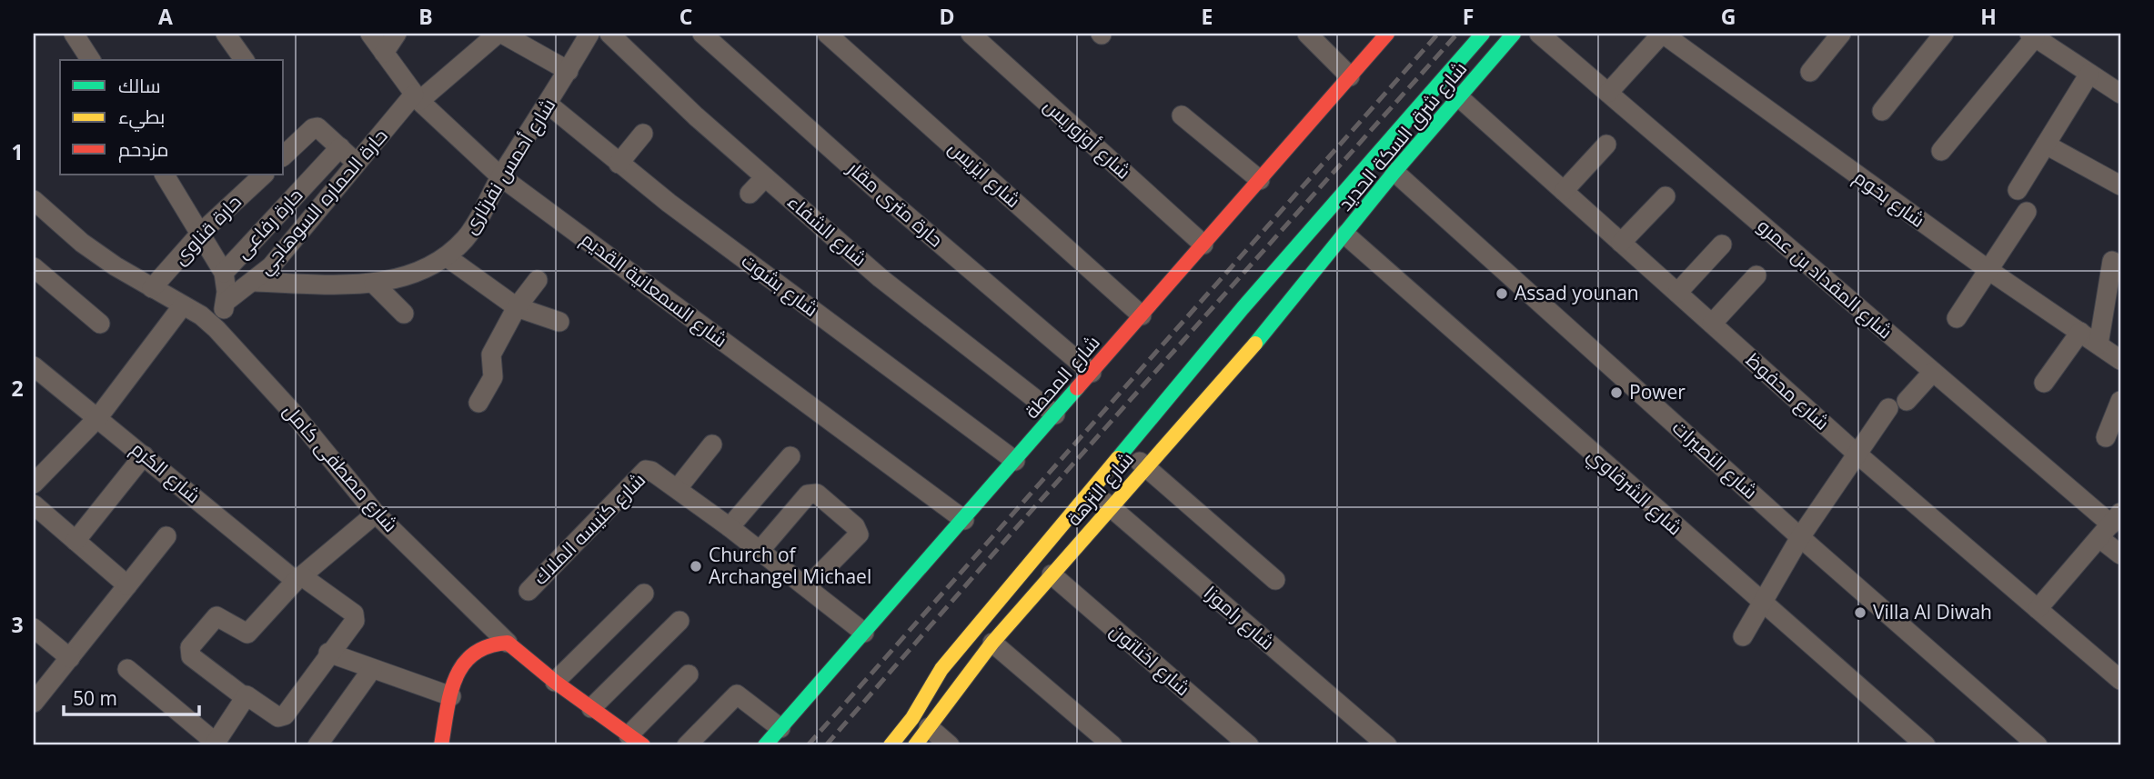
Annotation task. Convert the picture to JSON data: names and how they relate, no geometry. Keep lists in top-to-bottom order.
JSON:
{
  "streets": {
    "main road": [
      "شارع شرق السكة الحديد",
      "شارع المحطة",
      "شارع مصطفى كامل",
      "شارع النزهة"
    ],
    "street": [
      "شارع أوزوريس",
      "شارع أحمس نفرتارى",
      "شارع ايزيس",
      "شارع بخوم",
      "حارة الحماره السوهاجي",
      "حارة مترى مقار",
      "حارة رفاعى",
      "حارة قناوى",
      "شارع الشفاء",
      "شارع المقداد بن عمرو",
      "شارع بشوت",
      "شارع السمعانية القديم",
      "شارع محفوظ",
      "شارع النصيرات",
      "شارع الكرم",
      "شارع الشرقاوي",
      "شارع كنيسه الملاك",
      "شارع راموزا",
      "شارع اخناتون"
    ]
  },
  "crossings": [
    ["شارع شرق السكة الحديد", "شارع محفوظ"],
    ["شارع شرق السكة الحديد", "شارع النصيرات"],
    ["شارع شرق السكة الحديد", "شارع النزهة"],
    ["شارع شرق السكة الحديد", "شارع الشرقاوي"],
    ["شارع أوزوريس", "شارع المحطة"],
    ["شارع أحمس نفرتارى", "حارة الحماره السوهاجي"],
    ["شارع أحمس نفرتارى", "شارع بشوت"],
    ["شارع أحمس نفرتارى", "شارع السمعانية القديم"],
    ["شارع ايزيس", "شارع المحطة"],
    ["حارة الحماره السوهاجي", "شارع السمعانية القديم"],
    ["حارة مترى مقار", "شارع المحطة"],
    ["حارة قناوى", "شارع مصطفى كامل"],
    ["شارع الشفاء", "شارع المحطة"],
    ["شارع بشوت", "شارع المحطة"],
    ["شارع السمعانية القديم", "شارع المحطة"],
    ["شارع المحطة", "شارع كنيسه الملاك"],
    ["شارع النزهة", "شارع راموزا"],
    ["شارع النزهة", "شارع اخناتون"]
  ],
  "places": [
    "Assad younan",
    "Power",
    "Church of Archangel Michael",
    "Villa Al Diwah"
  ],
  "legend": ["سالك", "بطيء", "مزدحم"],
  "scale_bar": "50 m",
  "grid": {
    "columns": [
      "A",
      "B",
      "C",
      "D",
      "E",
      "F",
      "G",
      "H"
    ],
    "rows": ["1", "2", "3"]
  }
}
